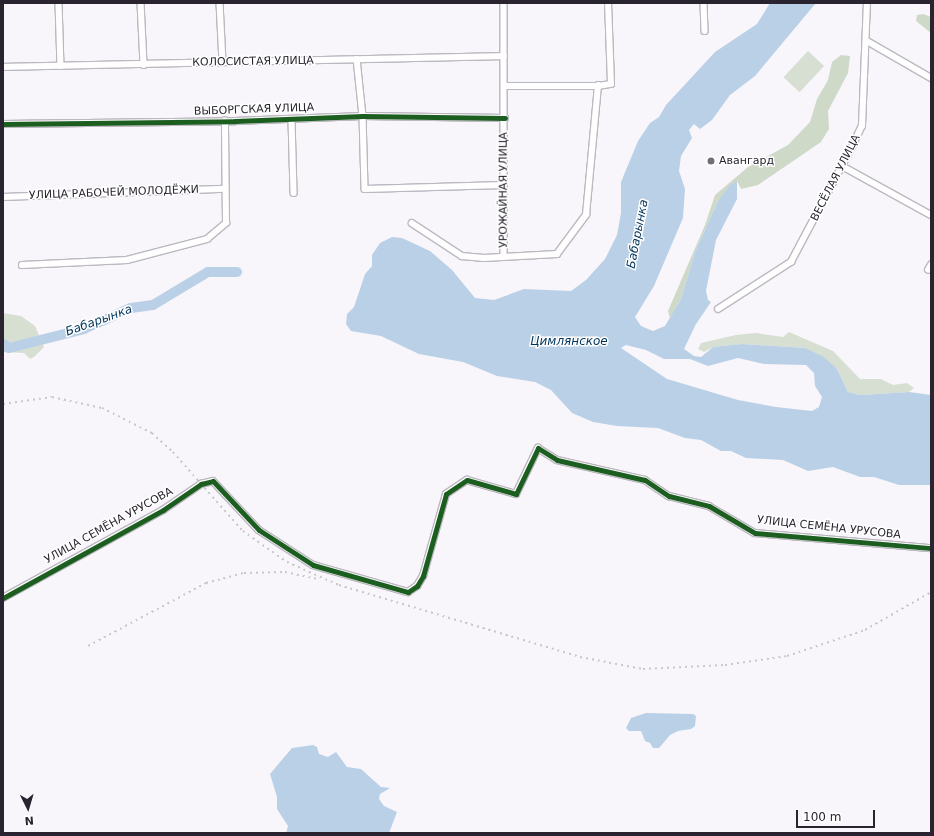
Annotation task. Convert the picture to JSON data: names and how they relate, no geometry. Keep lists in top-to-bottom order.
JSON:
{
  "streets": {
    "street": [
      "КОЛОСИСТАЯ УЛИЦА",
      "ВЫБОРГСКАЯ УЛИЦА",
      "ВЕСЁЛАЯ УЛИЦА",
      "УРОЖАЙНАЯ УЛИЦА",
      "УЛИЦА РАБОЧЕЙ МОЛОДЁЖИ",
      "УЛИЦА СЕМЁНА УРУСОВА"
    ]
  },
  "crossings": [
    ["КОЛОСИСТАЯ УЛИЦА", "УРОЖАЙНАЯ УЛИЦА"],
    ["ВЫБОРГСКАЯ УЛИЦА", "УРОЖАЙНАЯ УЛИЦА"]
  ],
  "water": ["Бабарынка", "Цимлянское"],
  "places": ["Авангард"],
  "scale_bar": "100 m",
  "north": "bottom"
}
